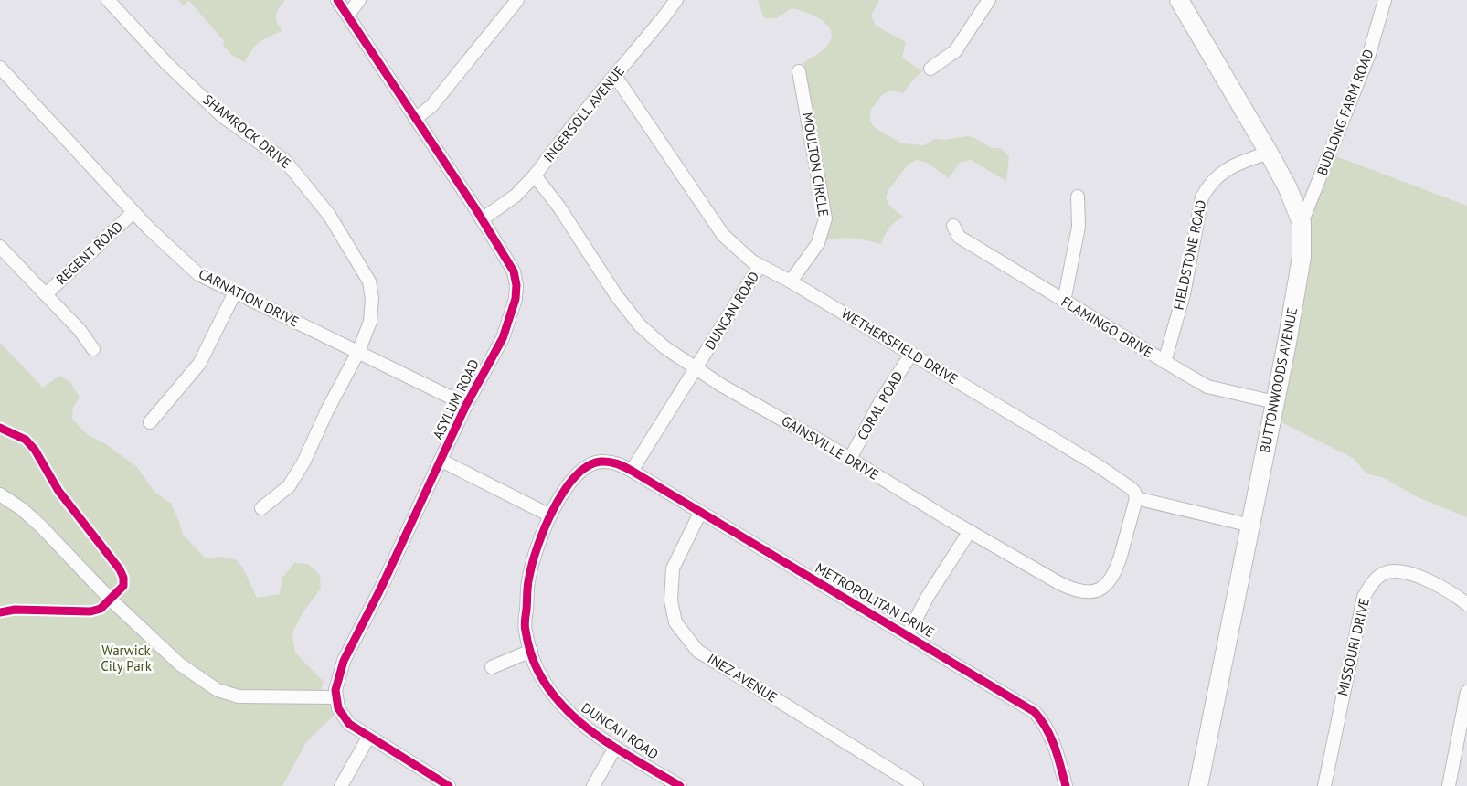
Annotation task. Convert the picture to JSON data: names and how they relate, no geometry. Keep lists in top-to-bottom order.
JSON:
{
  "streets": {
    "street": [
      "BUDLONG FARM ROAD",
      "INGERSOLL AVENUE",
      "SHAMROCK DRIVE",
      "MOULTON CIRCLE",
      "REGENT ROAD",
      "FIELDSTONE ROAD",
      "CARNATION DRIVE",
      "DUNCAN ROAD",
      "FLAMINGO DRIVE",
      "WETHERSFIELD DRIVE",
      "BUTTONWOODS AVENUE",
      "ASYLUM ROAD",
      "CORAL ROAD",
      "GAINSVILLE DRIVE",
      "METROPOLITAN DRIVE",
      "MISSOURI DRIVE",
      "INEZ AVENUE"
    ]
  },
  "crossings": [
    ["BUDLONG FARM ROAD", "BUTTONWOODS AVENUE"],
    ["INGERSOLL AVENUE", "WETHERSFIELD DRIVE"],
    ["INGERSOLL AVENUE", "ASYLUM ROAD"],
    ["INGERSOLL AVENUE", "GAINSVILLE DRIVE"],
    ["SHAMROCK DRIVE", "CARNATION DRIVE"],
    ["MOULTON CIRCLE", "WETHERSFIELD DRIVE"],
    ["REGENT ROAD", "CARNATION DRIVE"],
    ["FIELDSTONE ROAD", "FLAMINGO DRIVE"],
    ["FIELDSTONE ROAD", "BUTTONWOODS AVENUE"],
    ["CARNATION DRIVE", "ASYLUM ROAD"],
    ["DUNCAN ROAD", "WETHERSFIELD DRIVE"],
    ["DUNCAN ROAD", "GAINSVILLE DRIVE"],
    ["DUNCAN ROAD", "METROPOLITAN DRIVE"],
    ["FLAMINGO DRIVE", "BUTTONWOODS AVENUE"],
    ["WETHERSFIELD DRIVE", "CORAL ROAD"],
    ["WETHERSFIELD DRIVE", "GAINSVILLE DRIVE"],
    ["CORAL ROAD", "GAINSVILLE DRIVE"],
    ["METROPOLITAN DRIVE", "INEZ AVENUE"]
  ],
  "parks": ["Warwick City Park"]
}
